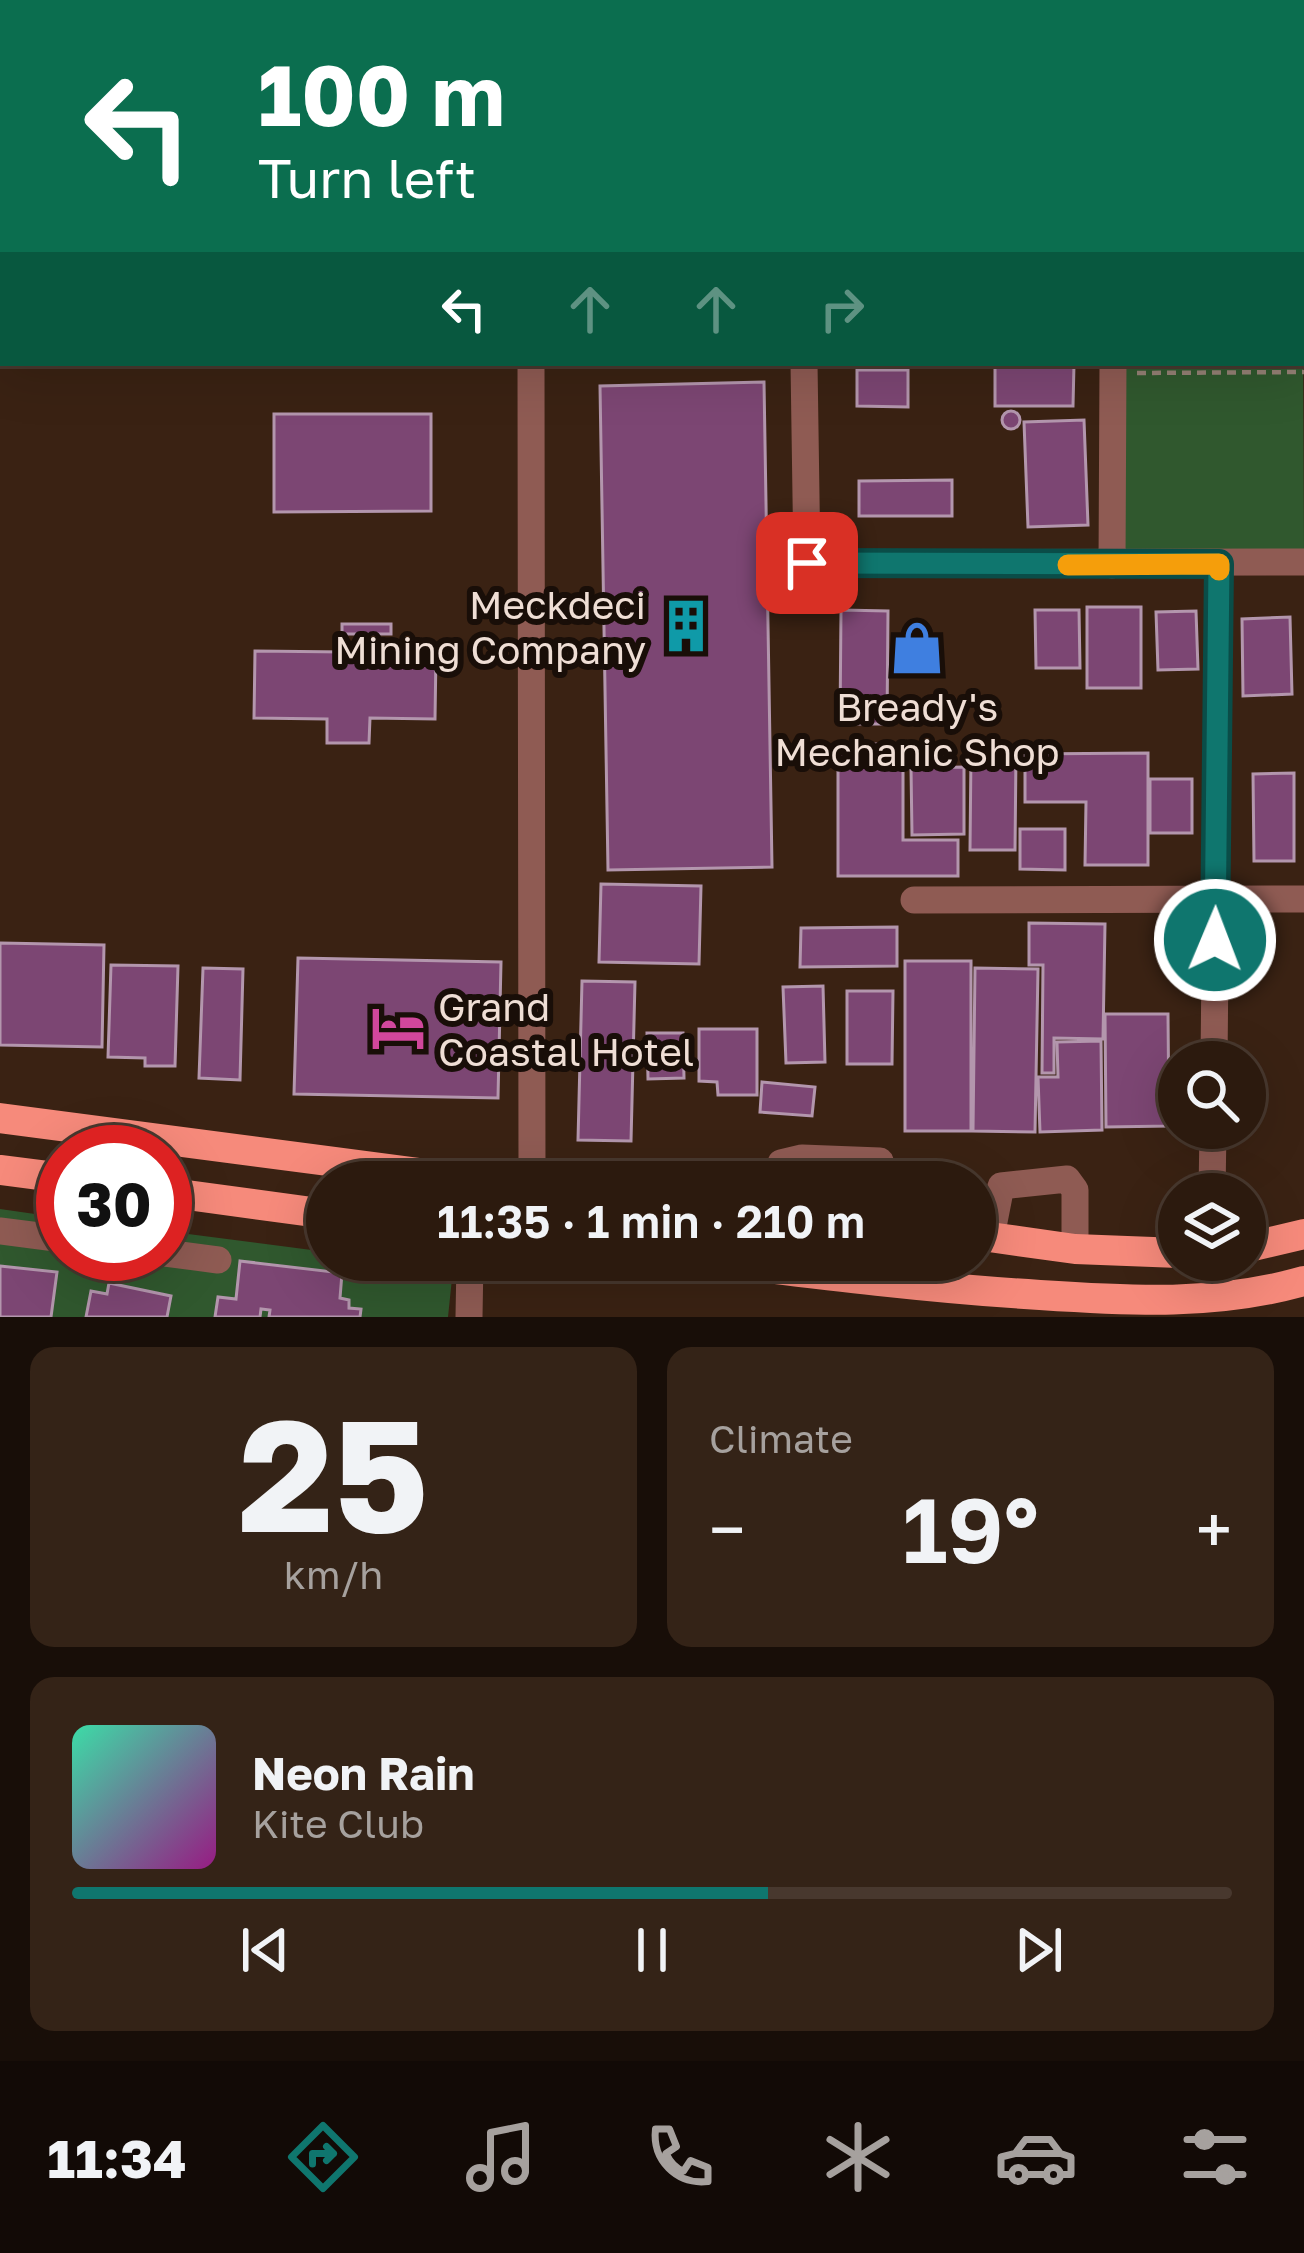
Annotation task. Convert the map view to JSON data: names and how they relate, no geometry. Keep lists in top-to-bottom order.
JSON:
{
  "places": {
    "building": ["Meckdeci Mining Company"],
    "shop": ["Bready's Mechanic Shop"],
    "hotel": ["Grand Coastal Hotel"]
  },
  "page": {
    "turn": ["100 m", "Turn left"],
    "limit": "30",
    "trip": "11:35 · 1 min · 210 m",
    "tile": [
      ["25", "km/h"],
      "Climate"
    ],
    "heat": ["−", "19°", "+"],
    "song": ["Neon Rain", "Kite Club"],
    "tabs": "11:34"
  }
}
